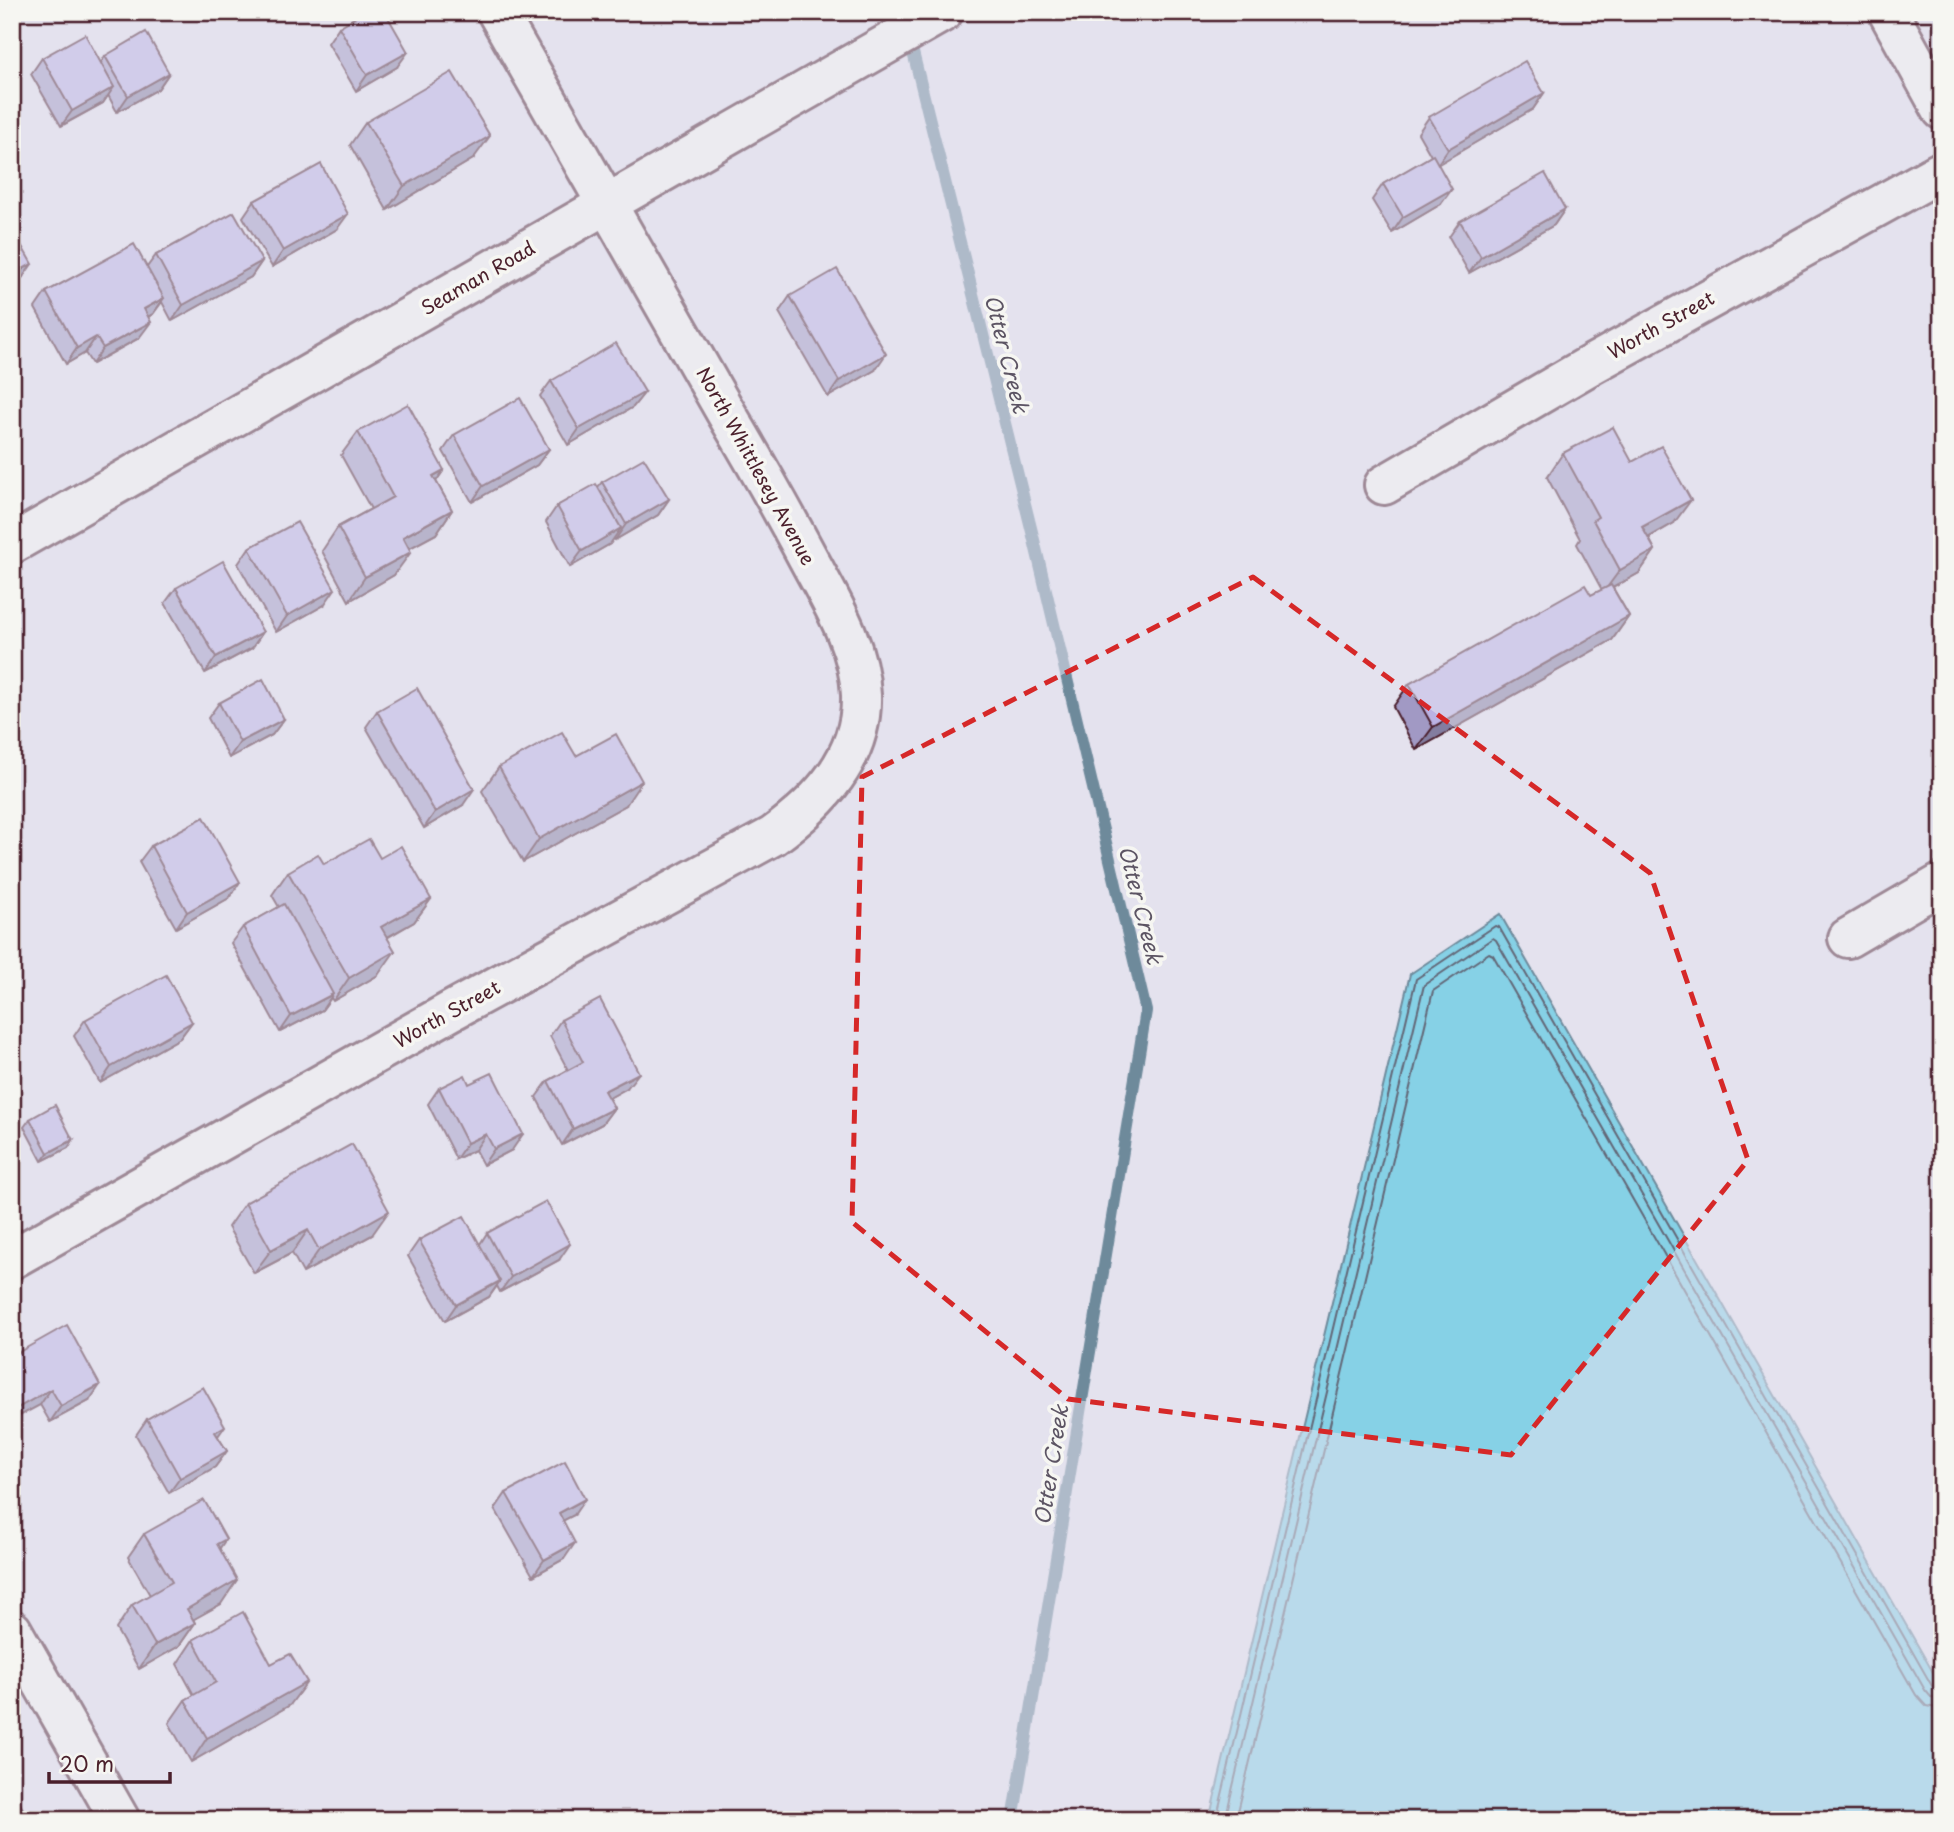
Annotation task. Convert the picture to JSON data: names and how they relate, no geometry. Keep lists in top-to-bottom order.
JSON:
{
  "streets": {
    "street": ["Seaman Road", "Worth Street", "North Whittlesey Avenue"]
  },
  "crossings": [
    ["Seaman Road", "North Whittlesey Avenue"],
    ["Worth Street", "North Whittlesey Avenue"]
  ],
  "water": ["Otter Creek"],
  "scale_bar": "20 m"
}
